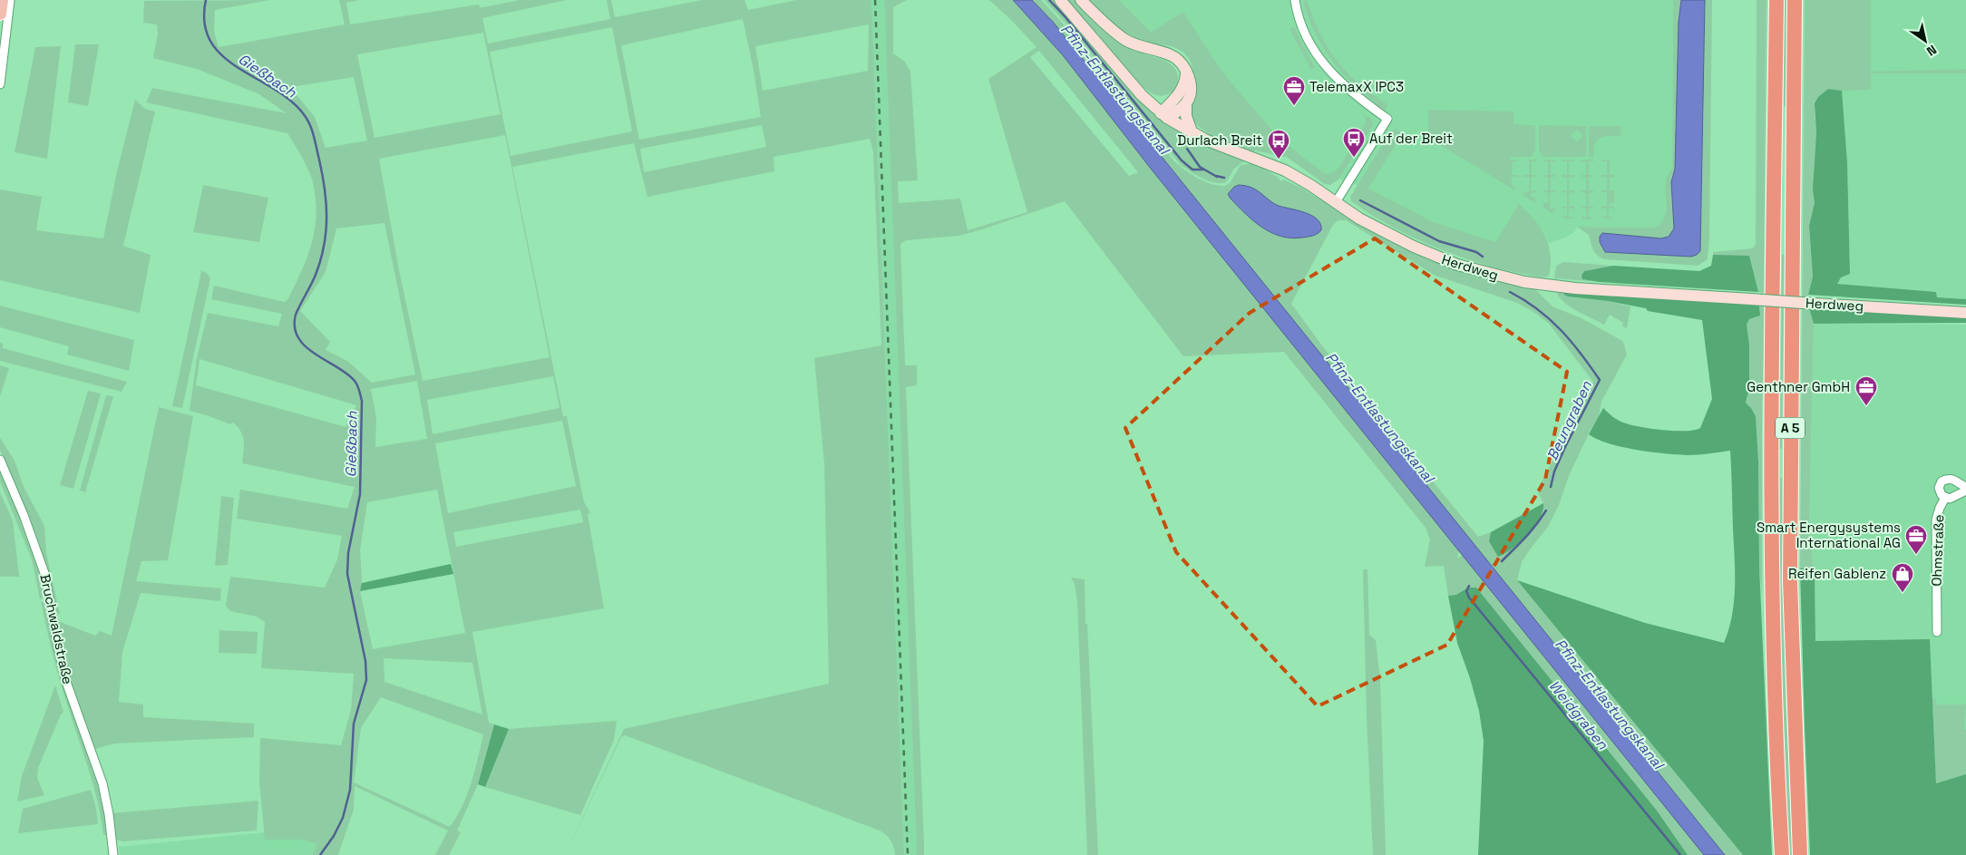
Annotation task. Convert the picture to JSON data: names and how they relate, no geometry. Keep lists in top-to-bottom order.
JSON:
{
  "streets": {
    "highway": ["A 5"],
    "main road": ["Herdweg"],
    "street": ["Ohmstraße", "Bruchwaldstraße"]
  },
  "water": [
    "Gießbach",
    "Pfinz-Entlastungskanal",
    "Beungraben",
    "Weidgraben"
  ],
  "places": {
    "office": ["TelemaxX IPC3", "Genthner GmbH", "Smart Energysystems International AG"],
    "bus stop": ["Auf der Breit", "Durlach Breit"],
    "shop": ["Reifen Gablenz"]
  },
  "north": "bottom right"
}
